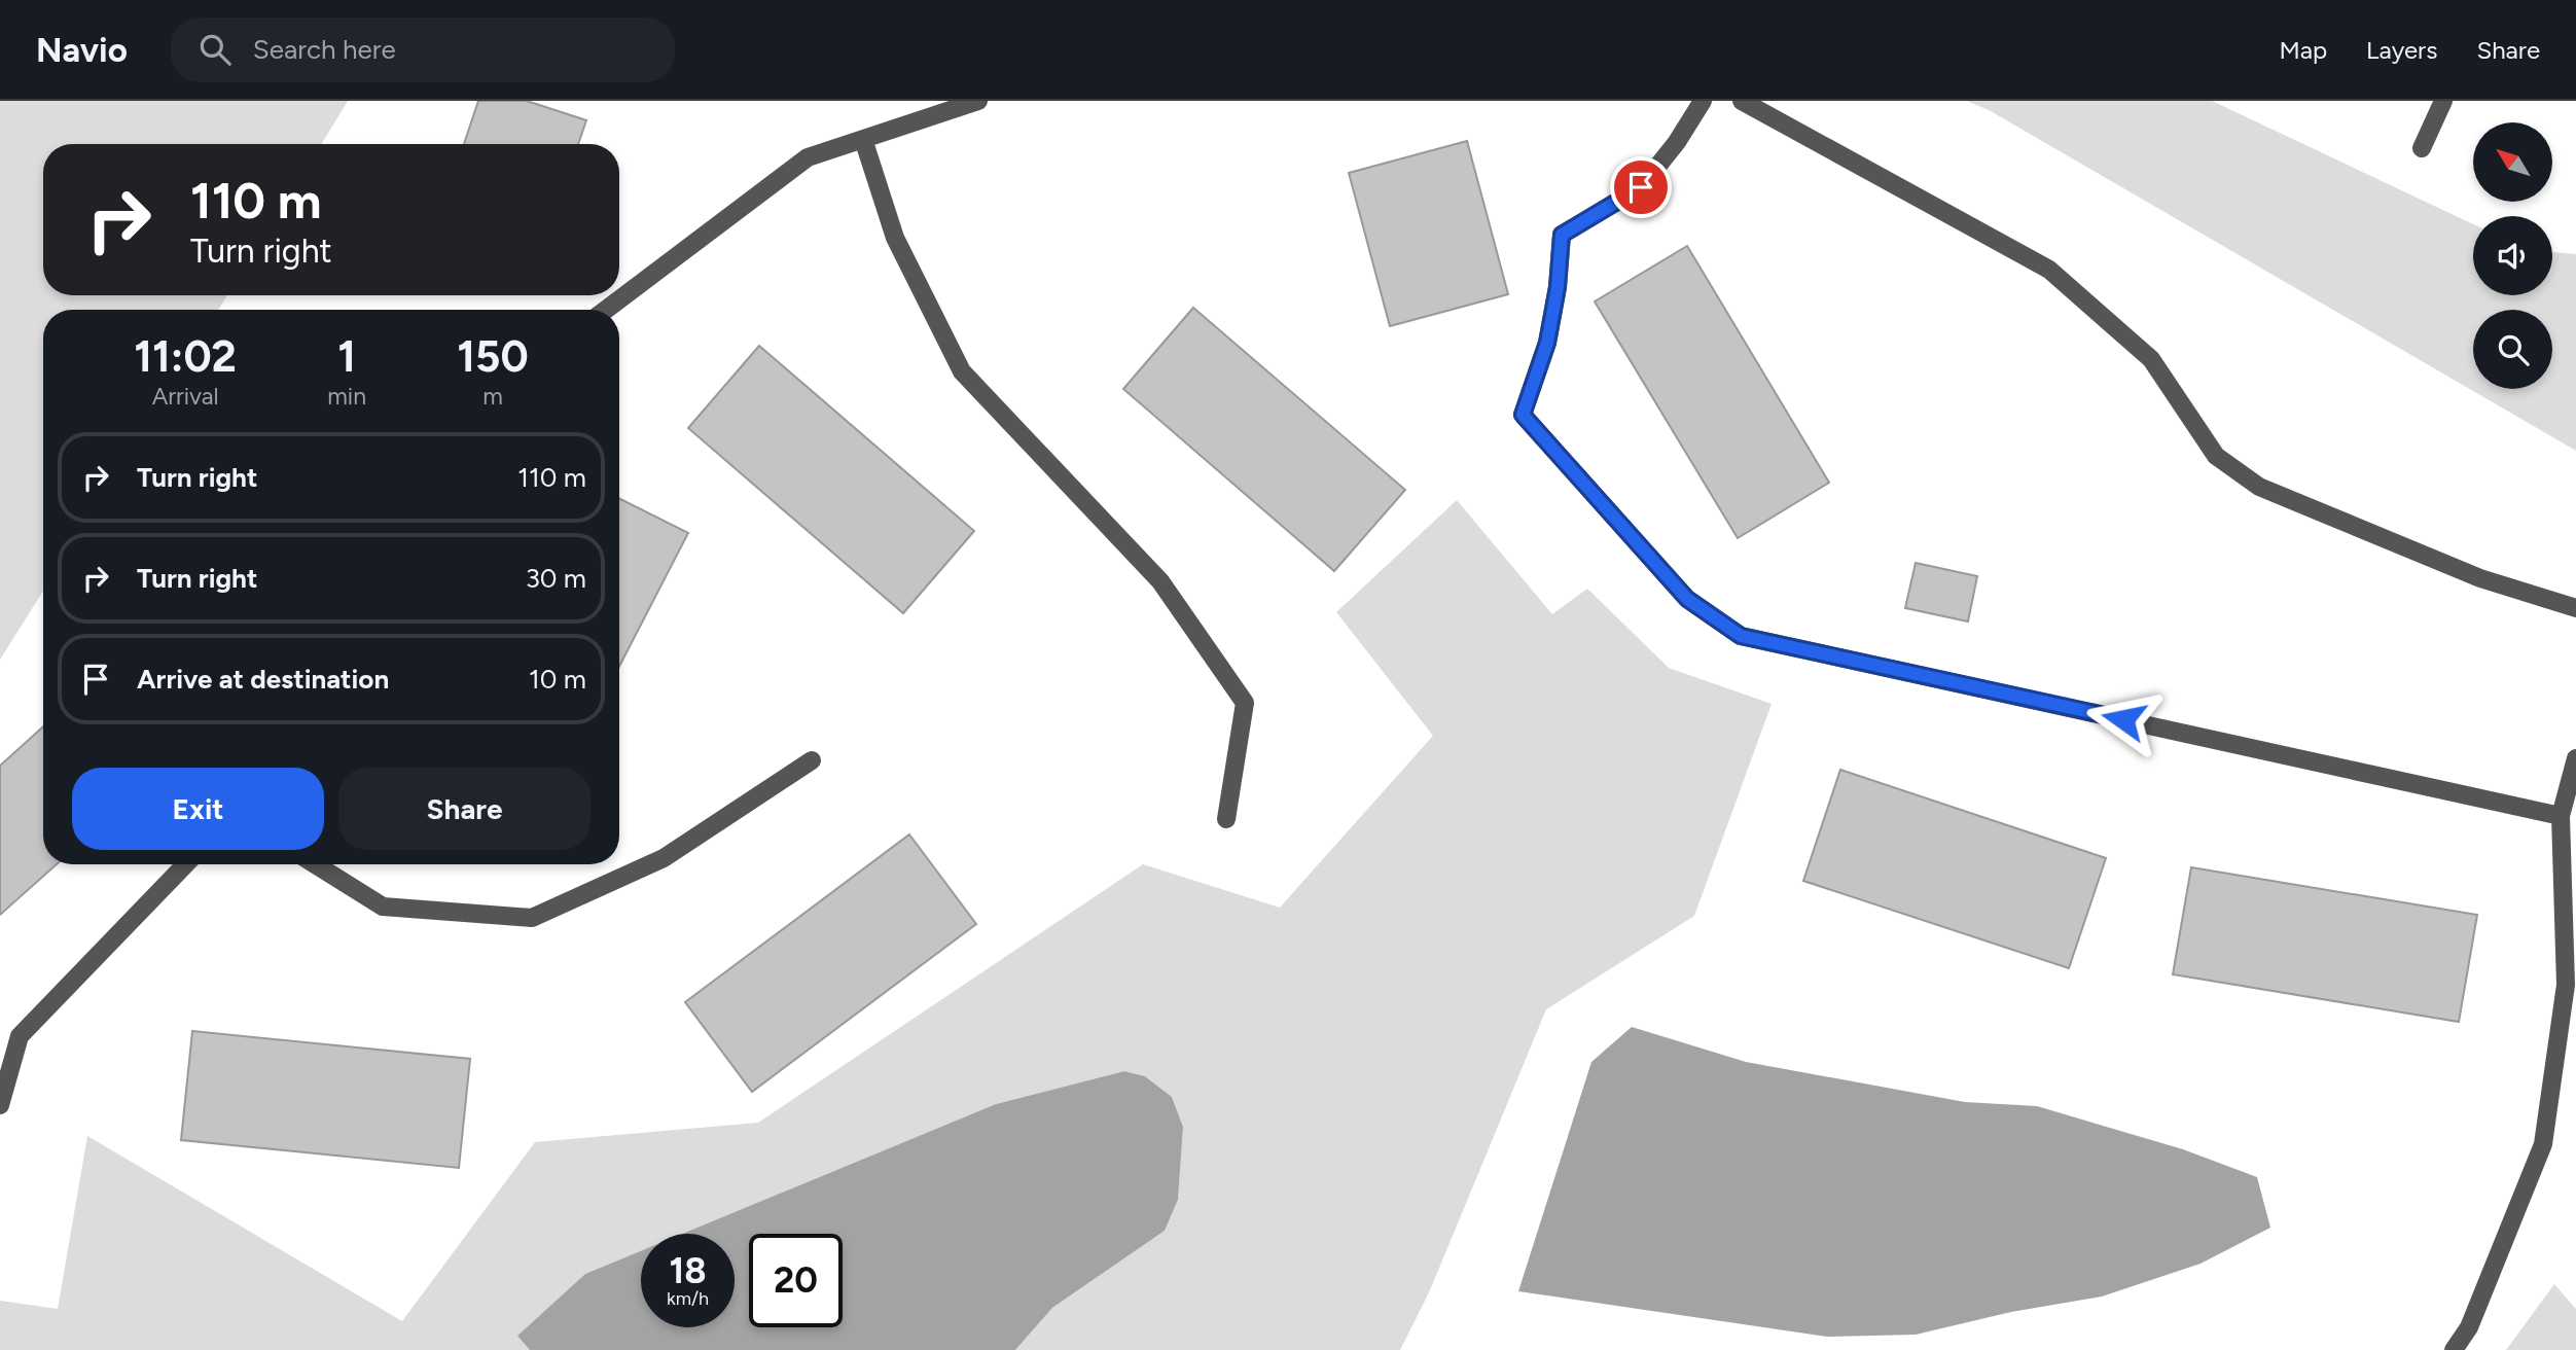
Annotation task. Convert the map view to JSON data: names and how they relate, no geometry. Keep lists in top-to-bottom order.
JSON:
{
  "north": "top left",
  "page": {
    "header": "Navio",
    "search": "Search here",
    "nav": ["Map", "Layers", "Share"],
    "turn": ["110 m", "Turn right"],
    "eta": [
      "11:02",
      "Arrival",
      "1",
      "min",
      "150",
      "m"
    ],
    "list": [
      {
        "name": "Turn right",
        "value": "110 m"
      },
      {
        "name": "Turn right",
        "value": "30 m"
      },
      {
        "name": "Arrive at destination",
        "value": "10 m"
      }
    ],
    "buttons": ["Exit", "Share"],
    "speed": "18 km/h",
    "limit": "20"
  }
}
